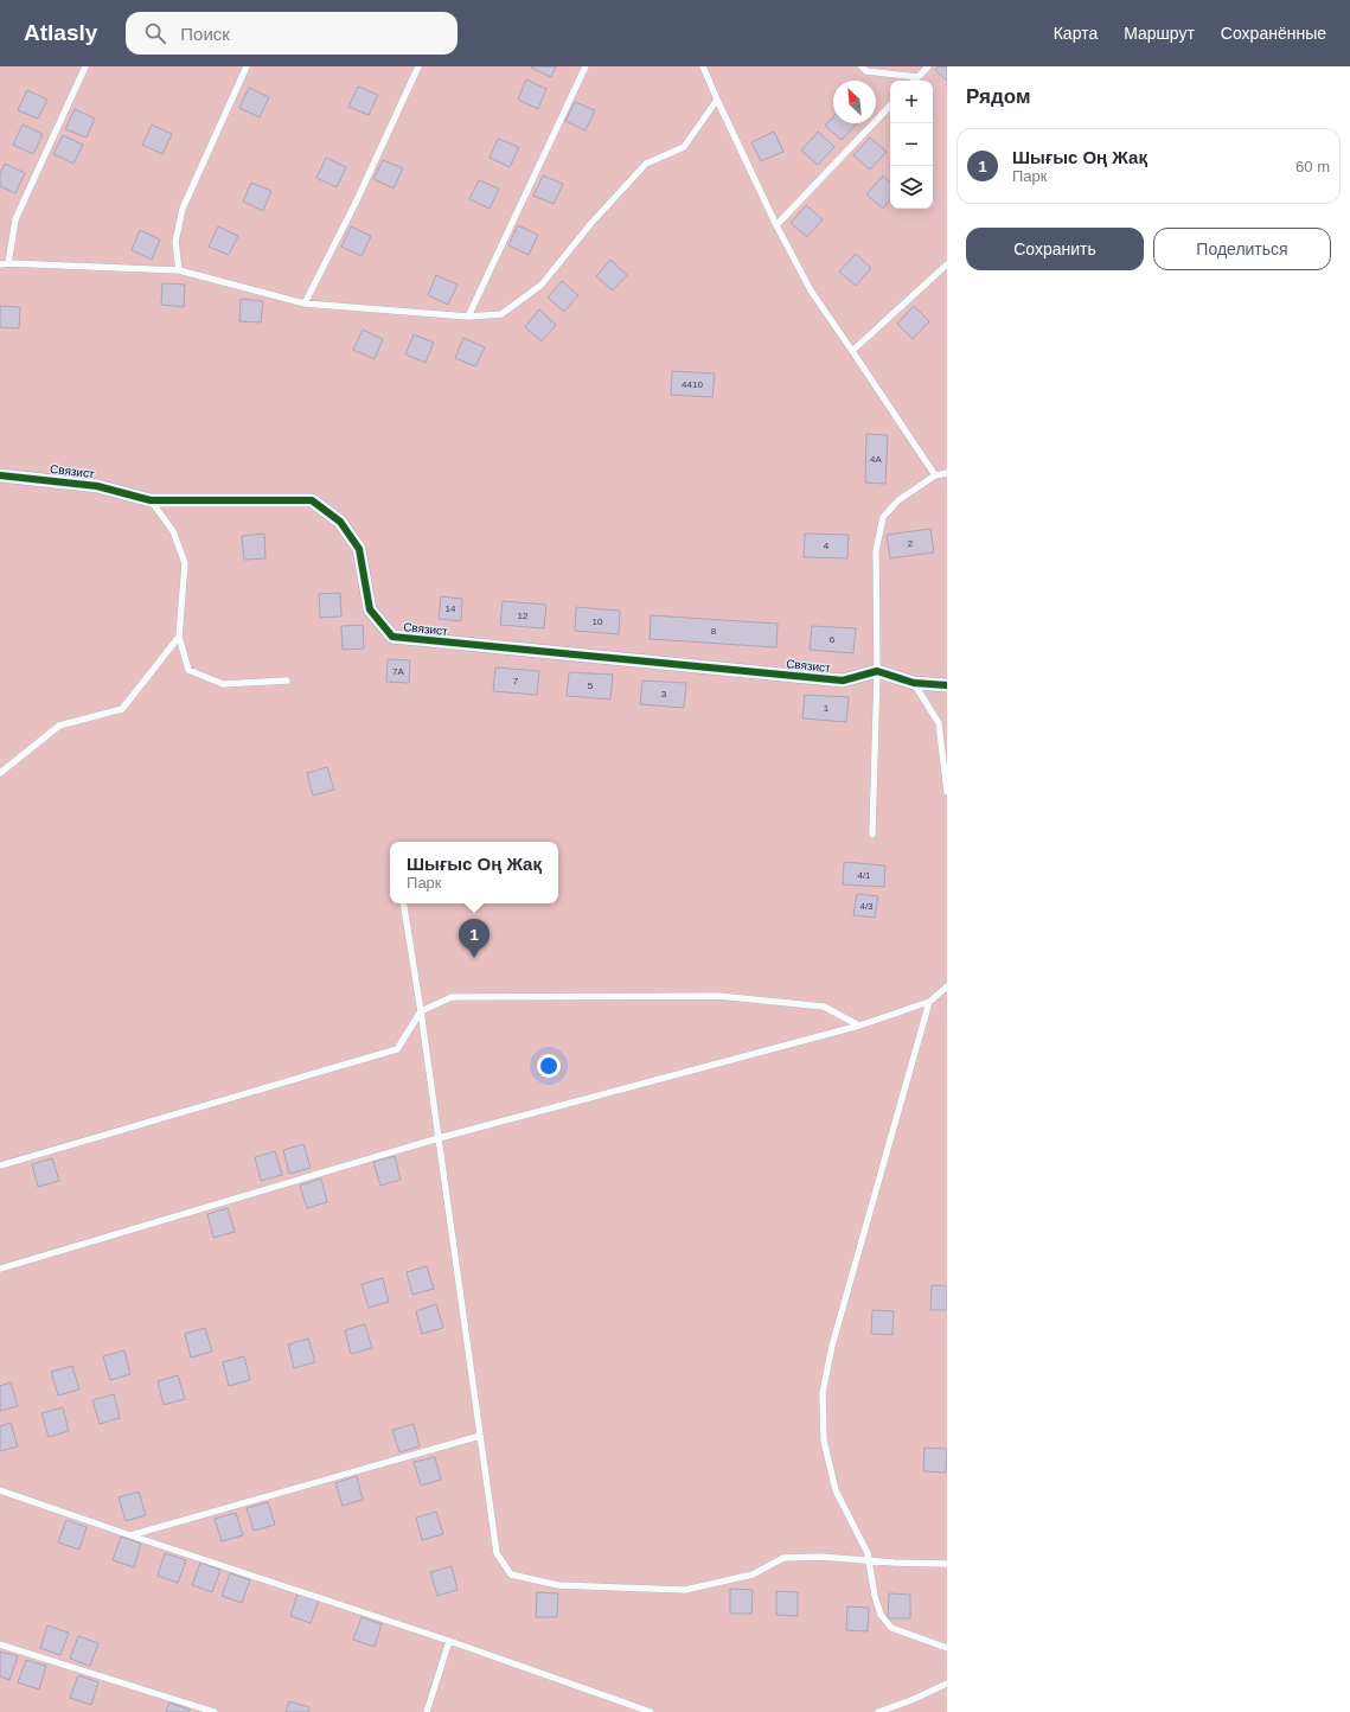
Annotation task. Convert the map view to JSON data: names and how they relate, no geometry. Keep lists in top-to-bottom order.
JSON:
{
  "streets": {
    "street": ["Связист"]
  },
  "house_numbers": [
    "4410",
    "4А",
    "2",
    "4",
    "14",
    "12",
    "10",
    "8",
    "6",
    "7А",
    "7",
    "5",
    "3",
    "1",
    "4/1",
    "4/3"
  ],
  "north": "top left",
  "page": {
    "header": "Atlasly",
    "search": "Поиск",
    "nav": ["Карта", "Маршрут", "Сохранённые"],
    "heading": "Рядом",
    "map_buttons": ["+", "−"],
    "list": [
      {
        "mark": "1",
        "name": "Шығыс Оң Жақ",
        "note": "Парк",
        "value": "60 m"
      }
    ],
    "buttons": ["Сохранить", "Поделиться"],
    "popup": ["Шығыс Оң Жақ", "Парк"],
    "pins": "1"
  }
}
